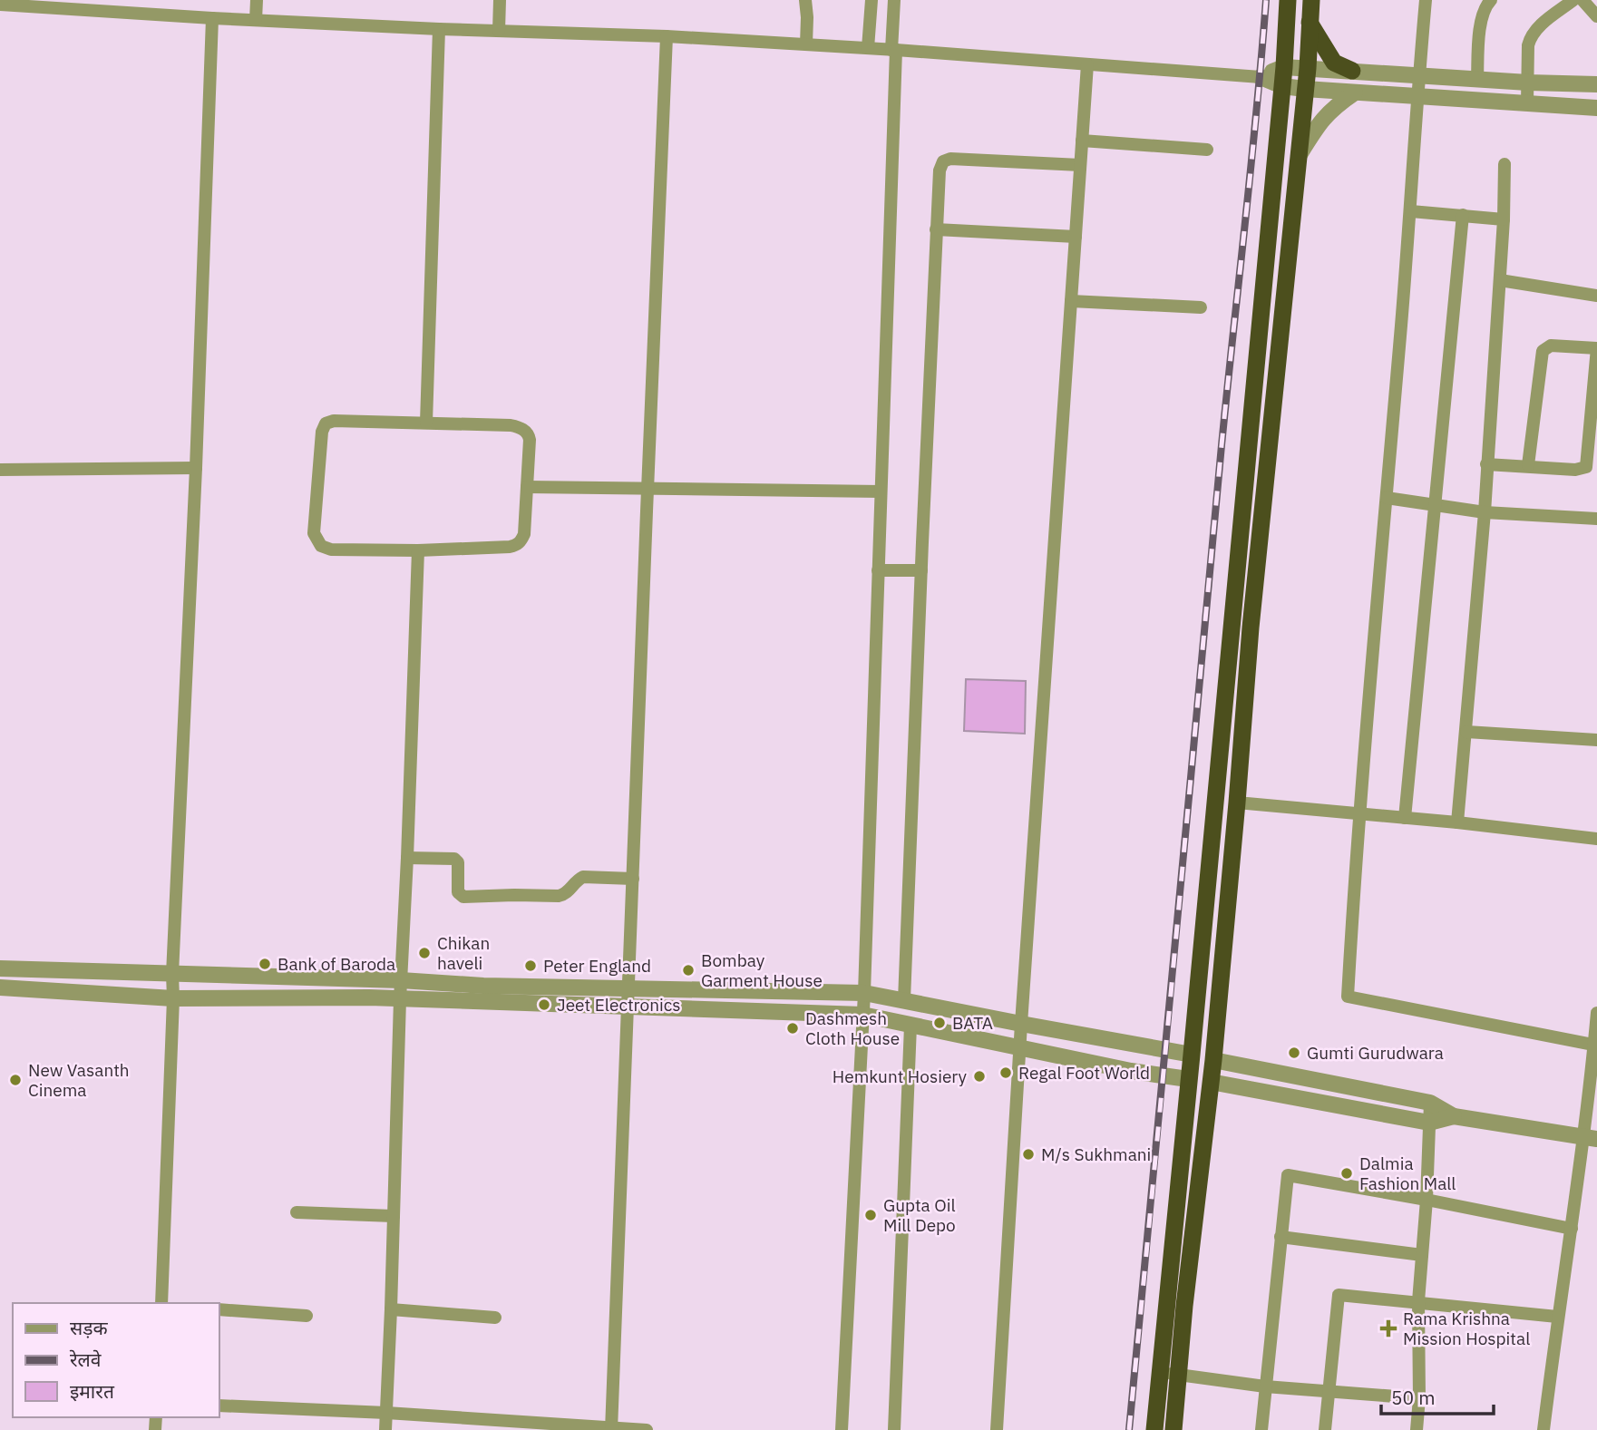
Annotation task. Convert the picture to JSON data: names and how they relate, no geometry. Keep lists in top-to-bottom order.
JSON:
{
  "places": {
    "other": [
      "Chikan haveli",
      "Bank of Baroda",
      "Peter England",
      "Bombay Garment House",
      "Jeet Electronics",
      "BATA",
      "Dashmesh Cloth House",
      "Gumti Gurudwara",
      "Regal Foot World",
      "Hemkunt Hosiery",
      "New Vasanth Cinema",
      "M/s Sukhmani",
      "Dalmia Fashion Mall",
      "Gupta Oil Mill Depo"
    ],
    "health": ["Rama Krishna Mission Hospital"]
  },
  "legend": ["सड़क", "रेलवे", "इमारत"],
  "scale_bar": "50 m"
}
